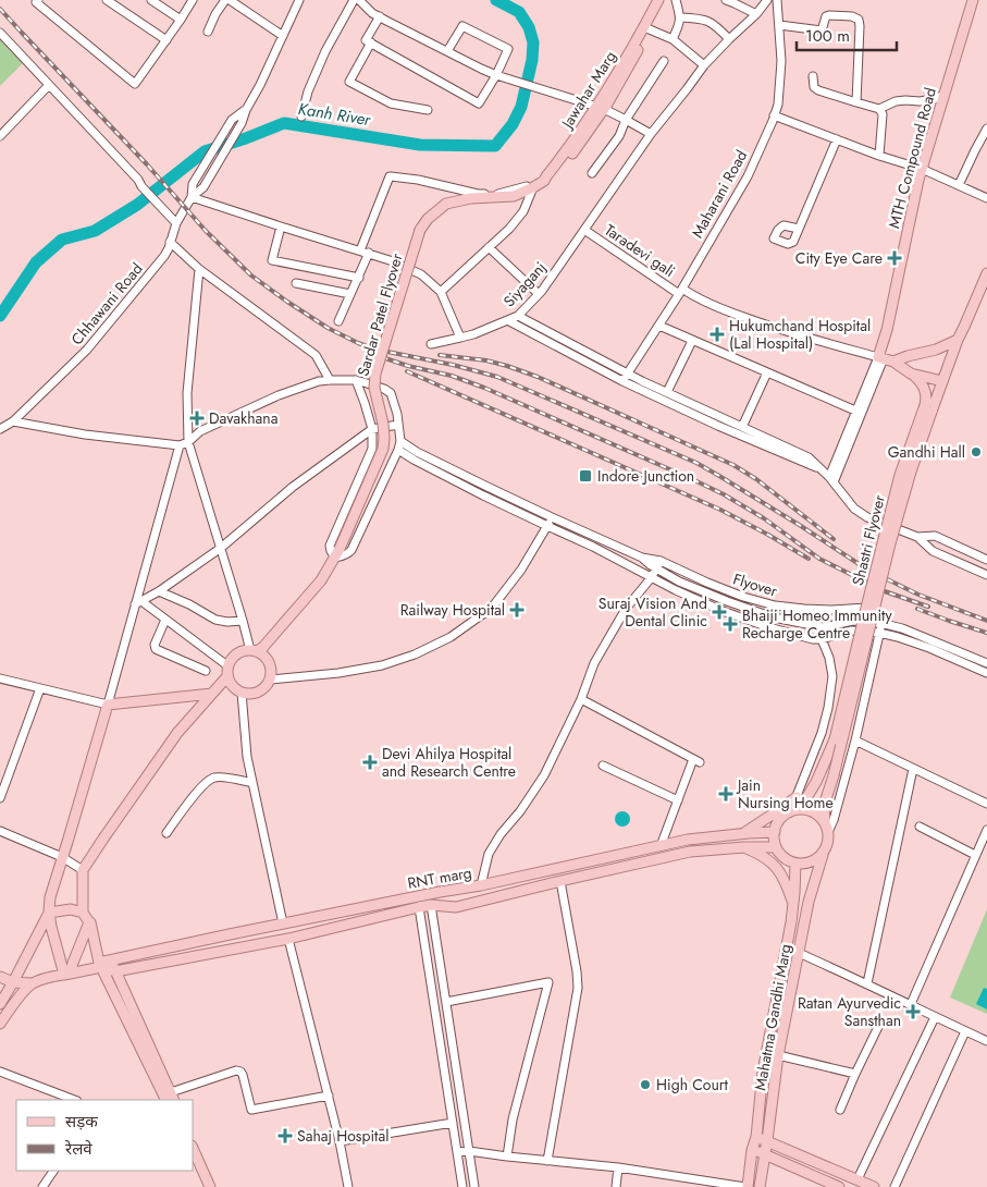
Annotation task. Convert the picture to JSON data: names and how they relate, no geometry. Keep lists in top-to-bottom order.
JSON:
{
  "streets": {
    "main road": [
      "Jawahar Marg",
      "MTH Compound Road",
      "Sardar Patel Flyover",
      "Shastri Flyover",
      "RNT marg",
      "Mahatma Gandhi Marg"
    ],
    "street": [
      "Maharani Road",
      "Taradevi gali",
      "Siyaganj",
      "Chhawani Road",
      "Flyover"
    ]
  },
  "crossings": [
    ["MTH Compound Road", "Taradevi gali"],
    ["Maharani Road", "Taradevi gali"],
    ["Taradevi gali", "Siyaganj"],
    ["Shastri Flyover", "Flyover"],
    ["Shastri Flyover", "RNT marg"],
    ["Shastri Flyover", "Mahatma Gandhi Marg"],
    ["RNT marg", "Mahatma Gandhi Marg"]
  ],
  "water": ["Kanh River"],
  "places": {
    "health": [
      "City Eye Care",
      "Hukumchand Hospital (Lal Hospital)",
      "Davakhana",
      "Railway Hospital",
      "Suraj Vision And Dental Clinic",
      "Bhaiji Homeo Immunity Recharge Centre",
      "Devi Ahilya Hospital and Research Centre",
      "Jain Nursing Home",
      "Ratan Ayurvedic Sansthan",
      "Sahaj Hospital"
    ],
    "other": ["Gandhi Hall", "High Court"],
    "transit": ["Indore Junction"]
  },
  "legend": ["सड़क", "रेलवे"],
  "scale_bar": "100 m"
}
